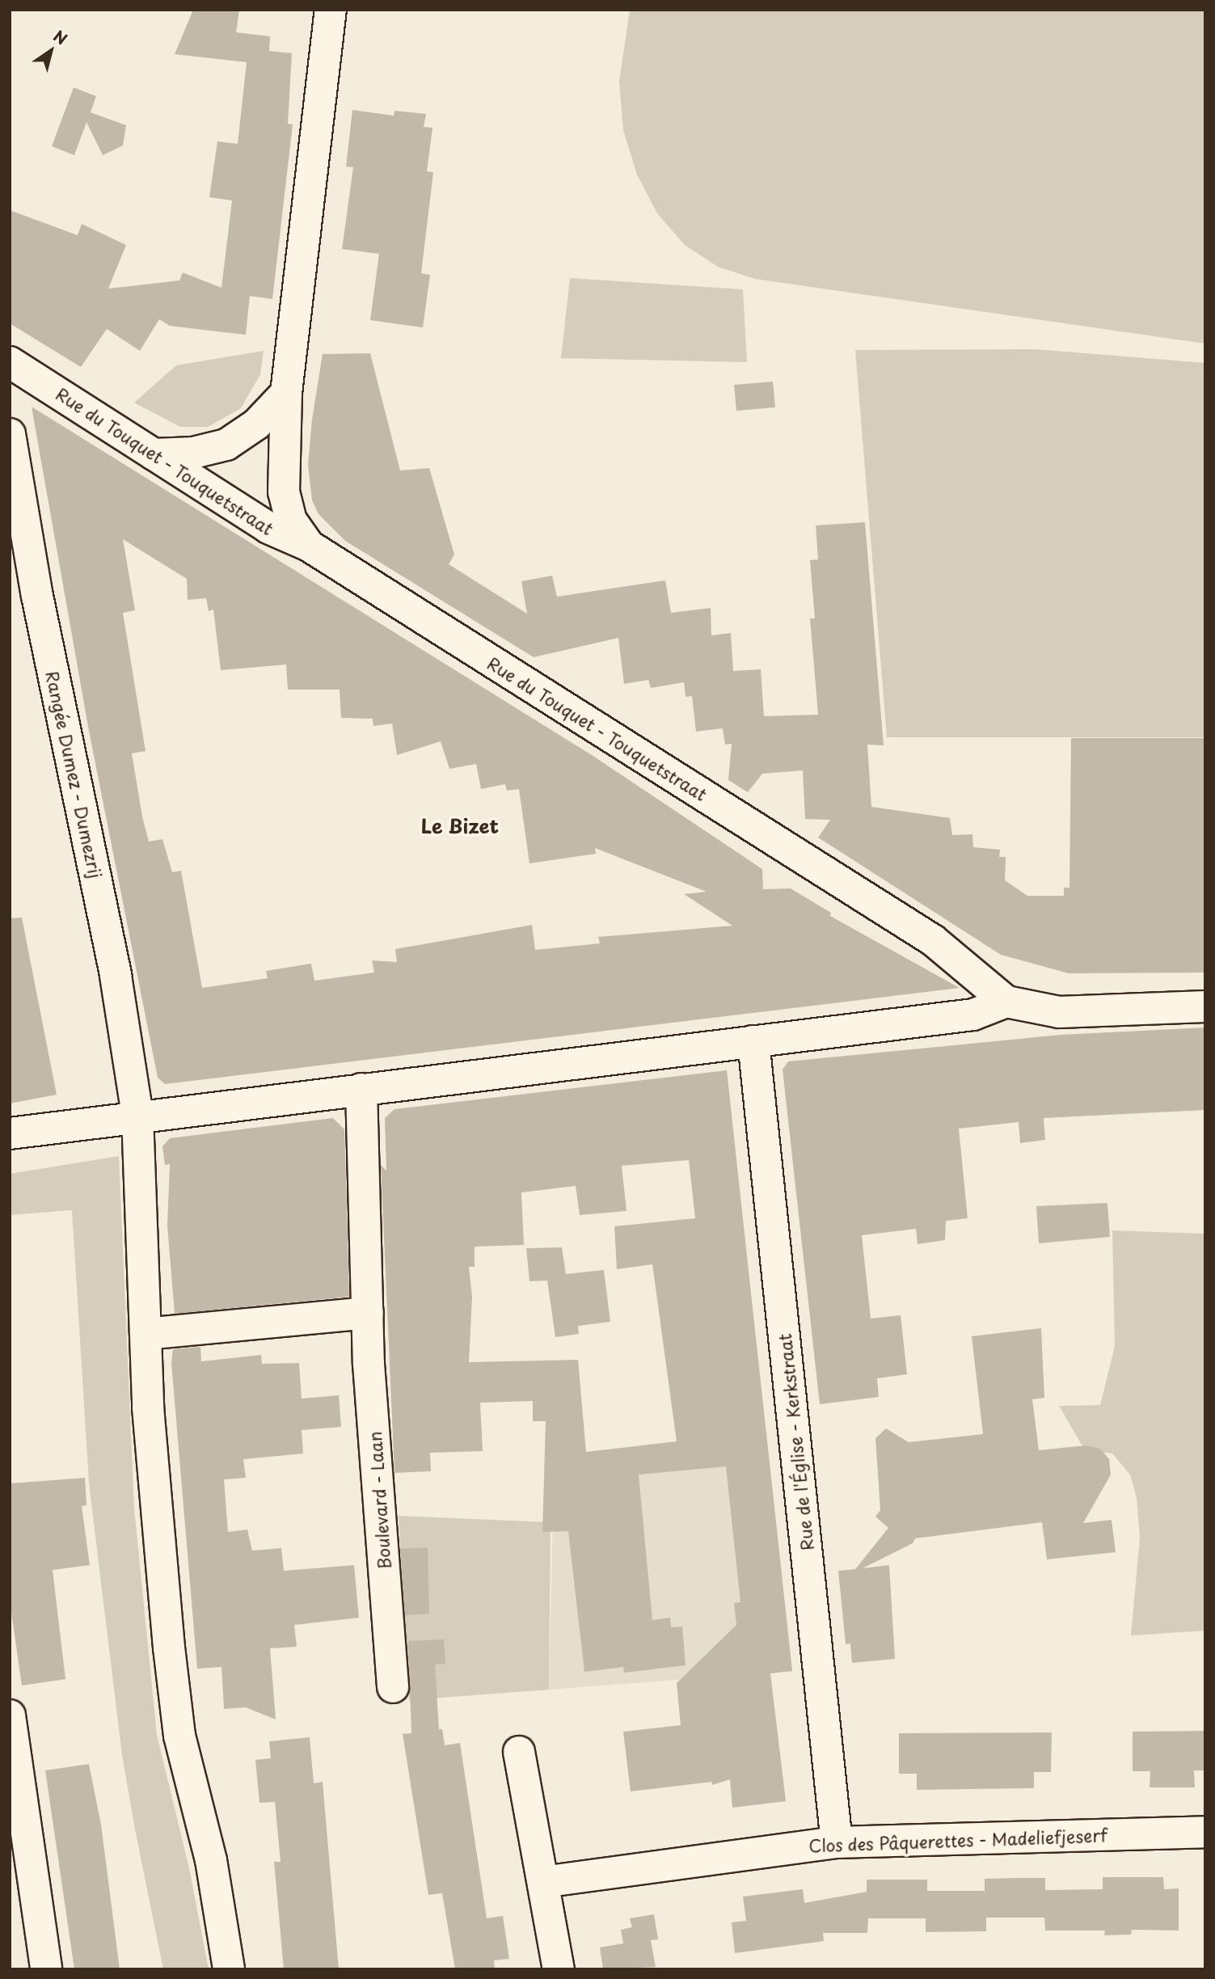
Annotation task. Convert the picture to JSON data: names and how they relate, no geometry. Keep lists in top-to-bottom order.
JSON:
{
  "streets": {
    "street": [
      "Rue du Touquet - Touquetstraat",
      "Rangée Dumez - Dumezrij",
      "Rue de l'Église - Kerkstraat",
      "Boulevard - Laan",
      "Clos des Pâquerettes - Madeliefjeserf"
    ]
  },
  "crossings": [
    ["Rue de l'Église - Kerkstraat", "Clos des Pâquerettes - Madeliefjeserf"]
  ],
  "districts": ["Le Bizet"],
  "north": "top right"
}
